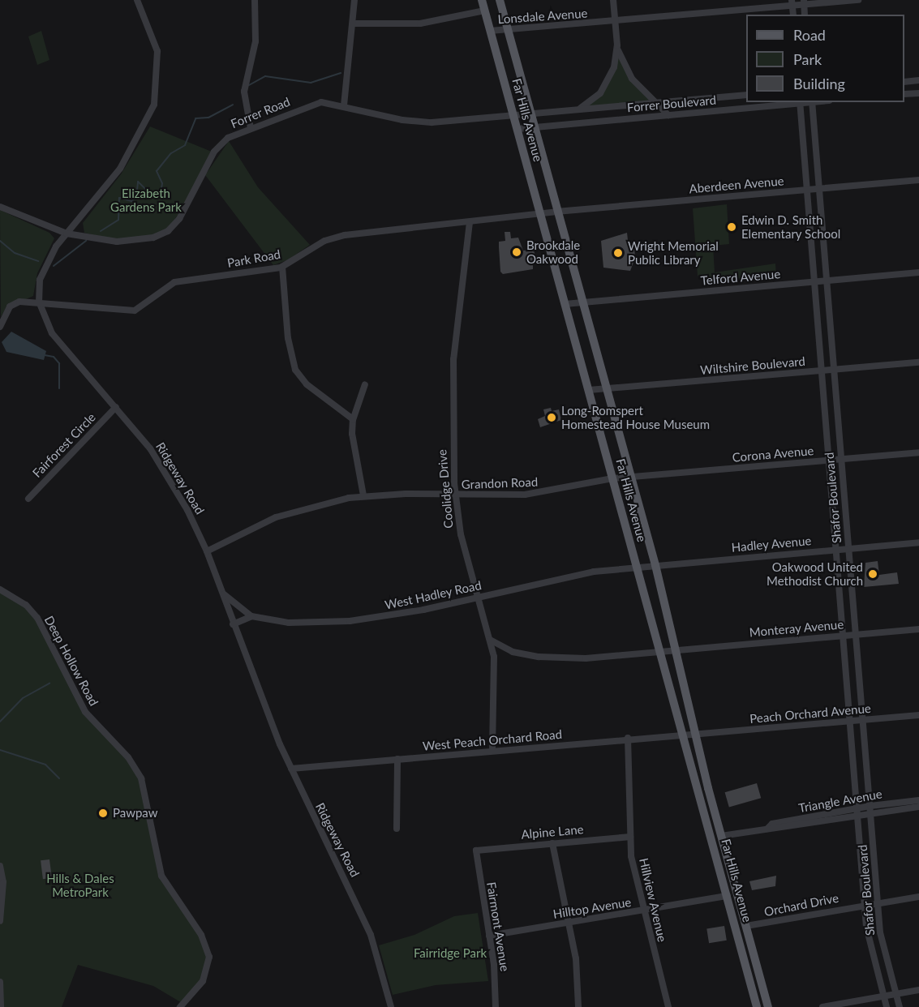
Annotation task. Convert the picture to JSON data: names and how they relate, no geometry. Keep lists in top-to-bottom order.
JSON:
{
  "streets": {
    "main road": ["Far Hills Avenue"],
    "street": [
      "Lonsdale Avenue",
      "Forrer Boulevard",
      "Forrer Road",
      "Aberdeen Avenue",
      "Park Road",
      "Telford Avenue",
      "Wiltshire Boulevard",
      "Fairforest Circle",
      "Corona Avenue",
      "Ridgeway Road",
      "Grandon Road",
      "Coolidge Drive",
      "Shafor Boulevard",
      "Hadley Avenue",
      "West Hadley Road",
      "Monteray Avenue",
      "Deep Hollow Road",
      "Peach Orchard Avenue",
      "West Peach Orchard Road",
      "Triangle Avenue",
      "Alpine Lane",
      "Hillview Avenue",
      "Orchard Drive",
      "Hilltop Avenue",
      "Fairmont Avenue"
    ]
  },
  "crossings": [
    ["Lonsdale Avenue", "Far Hills Avenue"],
    ["Forrer Boulevard", "Forrer Road"],
    ["Forrer Boulevard", "Far Hills Avenue"],
    ["Forrer Boulevard", "Shafor Boulevard"],
    ["Forrer Road", "Far Hills Avenue"],
    ["Forrer Road", "Ridgeway Road"],
    ["Far Hills Avenue", "Aberdeen Avenue"],
    ["Far Hills Avenue", "Park Road"],
    ["Far Hills Avenue", "Telford Avenue"],
    ["Far Hills Avenue", "Wiltshire Boulevard"],
    ["Far Hills Avenue", "Corona Avenue"],
    ["Far Hills Avenue", "Grandon Road"],
    ["Far Hills Avenue", "Hadley Avenue"],
    ["Far Hills Avenue", "West Hadley Road"],
    ["Far Hills Avenue", "Monteray Avenue"],
    ["Far Hills Avenue", "Peach Orchard Avenue"],
    ["Far Hills Avenue", "West Peach Orchard Road"],
    ["Far Hills Avenue", "Triangle Avenue"],
    ["Far Hills Avenue", "Orchard Drive"],
    ["Far Hills Avenue", "Hilltop Avenue"],
    ["Aberdeen Avenue", "Park Road"],
    ["Aberdeen Avenue", "Shafor Boulevard"],
    ["Park Road", "Ridgeway Road"],
    ["Park Road", "Coolidge Drive"],
    ["Telford Avenue", "Shafor Boulevard"],
    ["Wiltshire Boulevard", "Shafor Boulevard"],
    ["Fairforest Circle", "Ridgeway Road"],
    ["Corona Avenue", "Grandon Road"],
    ["Corona Avenue", "Shafor Boulevard"],
    ["Ridgeway Road", "Grandon Road"],
    ["Ridgeway Road", "West Hadley Road"],
    ["Ridgeway Road", "West Peach Orchard Road"],
    ["Grandon Road", "Coolidge Drive"],
    ["Coolidge Drive", "West Hadley Road"],
    ["Coolidge Drive", "West Peach Orchard Road"],
    ["Shafor Boulevard", "Hadley Avenue"],
    ["Shafor Boulevard", "Monteray Avenue"],
    ["Shafor Boulevard", "Peach Orchard Avenue"],
    ["Shafor Boulevard", "Triangle Avenue"],
    ["Shafor Boulevard", "Orchard Drive"],
    ["Hadley Avenue", "West Hadley Road"],
    ["Peach Orchard Avenue", "West Peach Orchard Road"],
    ["West Peach Orchard Road", "Hillview Avenue"],
    ["Alpine Lane", "Hillview Avenue"],
    ["Alpine Lane", "Fairmont Avenue"],
    ["Hillview Avenue", "Hilltop Avenue"],
    ["Hilltop Avenue", "Fairmont Avenue"]
  ],
  "parks": ["Elizabeth Gardens Park", "Hills & Dales MetroPark", "Fairridge Park"],
  "places": [
    "Edwin D. Smith Elementary School",
    "Brookdale Oakwood",
    "Wright Memorial Public Library",
    "Long-Romspert Homestead House Museum",
    "Oakwood United Methodist Church",
    "Pawpaw"
  ],
  "legend": ["Road", "Park", "Building"]
}
